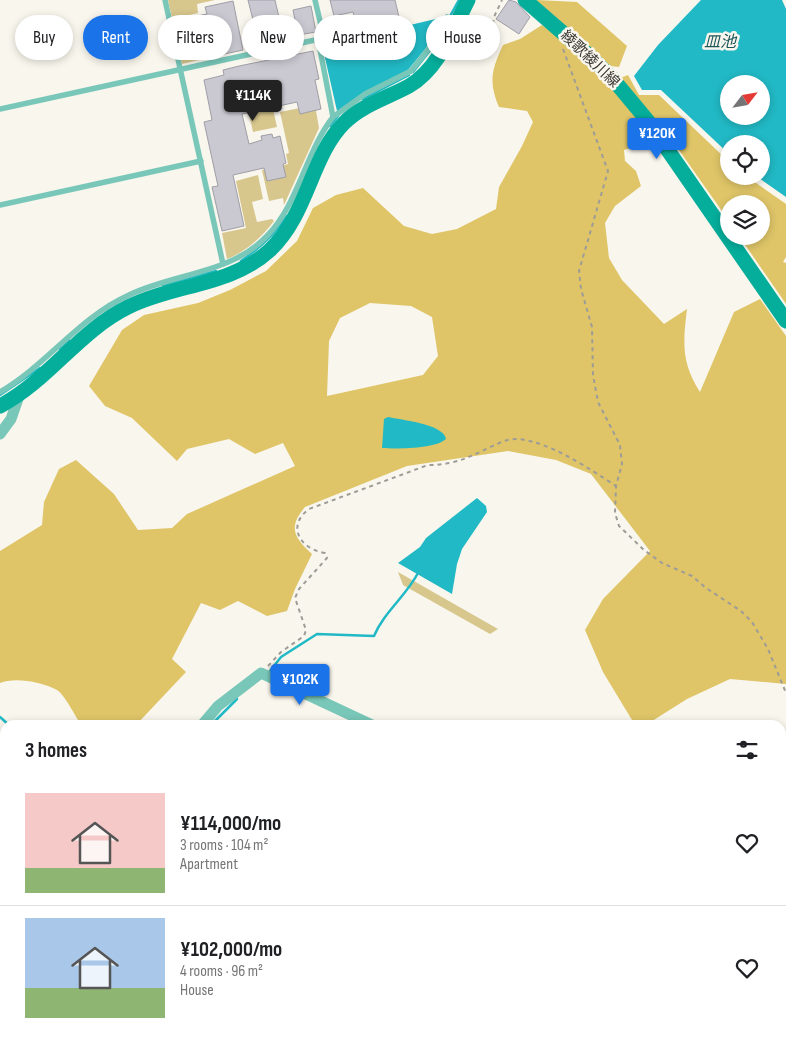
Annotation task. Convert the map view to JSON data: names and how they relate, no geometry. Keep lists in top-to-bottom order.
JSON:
{
  "streets": {
    "street": ["綾歌綾川線"]
  },
  "water": ["皿池"],
  "north": "top right",
  "page": {
    "chip": [
      "Buy",
      "Rent",
      "Filters",
      "New",
      "Apartment",
      "House"
    ],
    "price": ["¥114K", "¥120K", "¥102K"],
    "heading": "3 homes",
    "list": [
      {
        "name": "¥114,000/mo",
        "note": "3 rooms · 104 m² · Apartment"
      },
      {
        "name": "¥102,000/mo",
        "note": "4 rooms · 96 m² · House"
      }
    ]
  }
}
